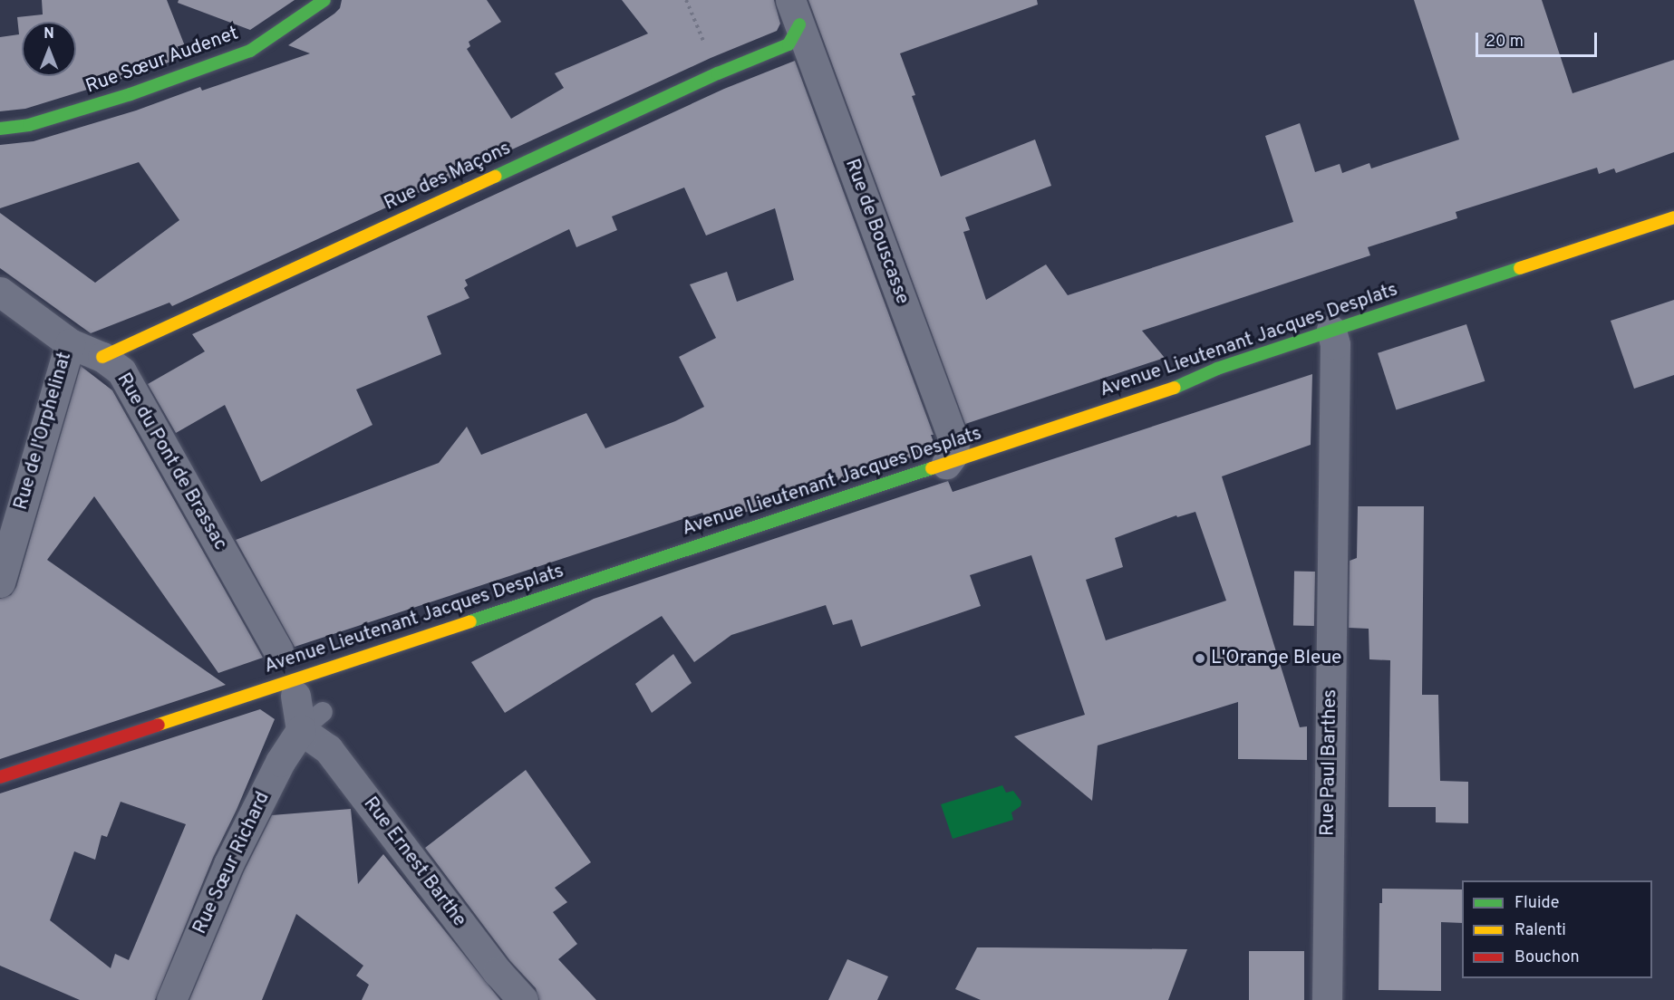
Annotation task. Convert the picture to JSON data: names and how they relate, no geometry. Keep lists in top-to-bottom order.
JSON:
{
  "streets": {
    "main road": ["Rue Sœur Audenet", "Rue des Maçons", "Avenue Lieutenant Jacques Desplats"],
    "street": [
      "Rue de Bouscasse",
      "Rue de l'Orphelinat",
      "Rue du Pont de Brassac",
      "Rue Paul Barthes",
      "Rue Ernest Barthe",
      "Rue Sœur Richard"
    ]
  },
  "crossings": [
    ["Rue des Maçons", "Rue de Bouscasse"],
    ["Rue des Maçons", "Rue du Pont de Brassac"],
    ["Rue de Bouscasse", "Avenue Lieutenant Jacques Desplats"],
    ["Avenue Lieutenant Jacques Desplats", "Rue Paul Barthes"],
    ["Rue de l'Orphelinat", "Rue du Pont de Brassac"],
    ["Rue Ernest Barthe", "Rue Sœur Richard"]
  ],
  "places": ["L'Orange Bleue"],
  "legend": ["Fluide", "Ralenti", "Bouchon"],
  "scale_bar": "20 m",
  "north": "top"
}
